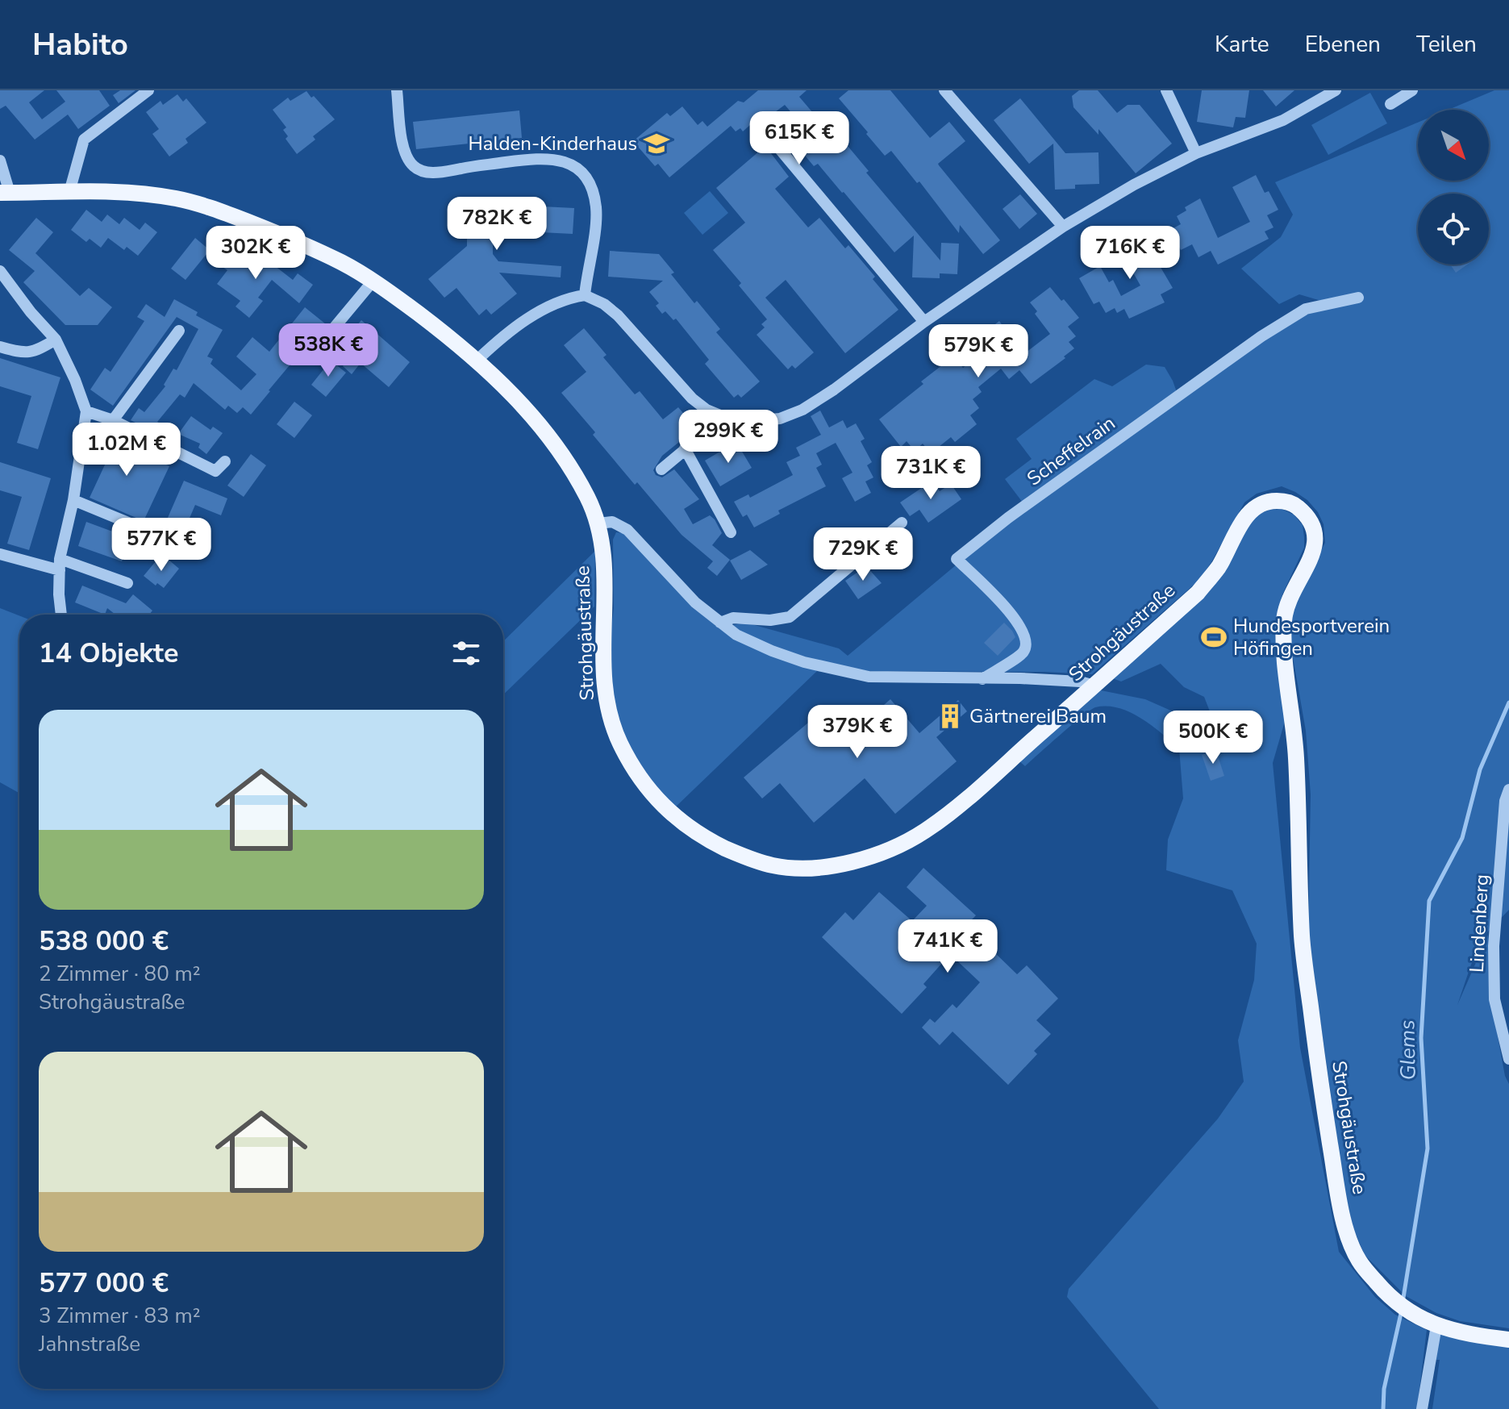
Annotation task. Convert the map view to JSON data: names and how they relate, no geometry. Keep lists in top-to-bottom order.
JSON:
{
  "streets": {
    "main road": ["Strohgäustraße"],
    "street": ["Scheffelrain", "Lindenberg"]
  },
  "water": ["Glems"],
  "places": {
    "school or university": ["Halden-Kinderhaus"],
    "sports": ["Hundesportverein Höfingen"],
    "building": ["Gärtnerei Baum"]
  },
  "north": "bottom right",
  "page": {
    "header": "Habito",
    "nav": ["Karte", "Ebenen", "Teilen"],
    "price": [
      "615K €",
      "782K €",
      "302K €",
      "716K €",
      "538K €",
      "579K €",
      "299K €",
      "1.02M €",
      "731K €",
      "577K €",
      "729K €",
      "379K €",
      "500K €",
      "741K €"
    ],
    "heading": "14 Objekte",
    "list": [
      {
        "name": "538 000 €",
        "note": "2 Zimmer · 80 m² · Strohgäustraße"
      },
      {
        "name": "577 000 €",
        "note": "3 Zimmer · 83 m² · Jahnstraße"
      }
    ]
  }
}
